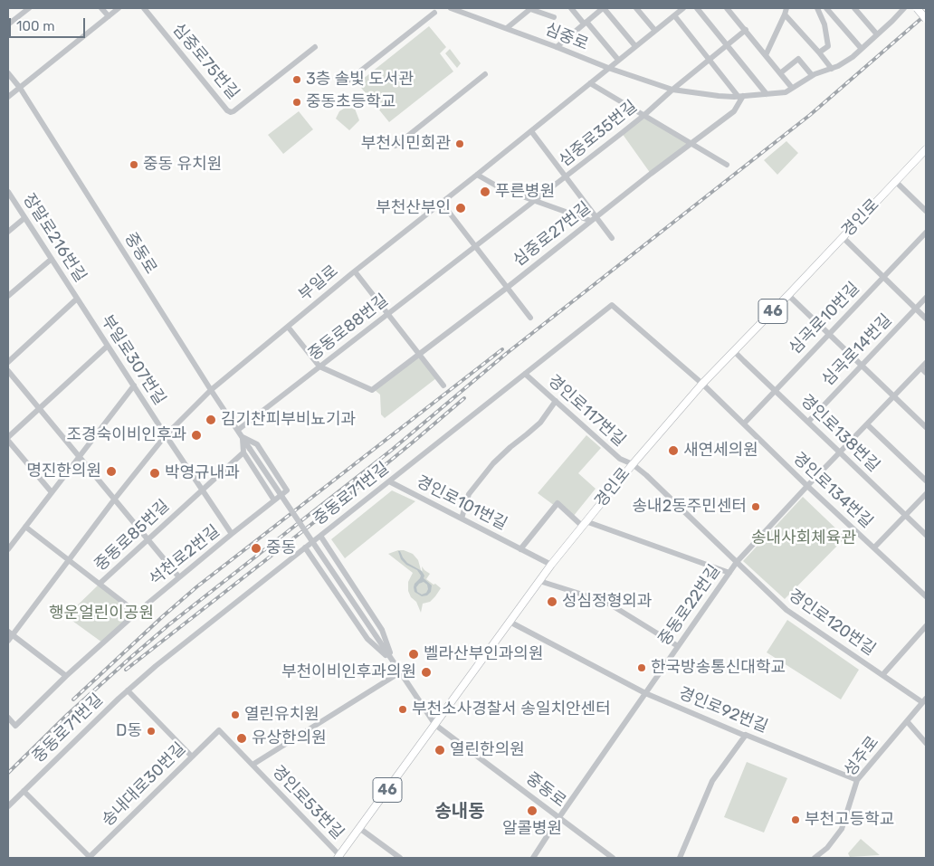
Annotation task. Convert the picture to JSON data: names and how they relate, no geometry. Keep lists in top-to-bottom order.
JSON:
{
  "streets": {
    "main road": ["경인로", "46"],
    "street": [
      "심중로",
      "심중로75번길",
      "심중로35번길",
      "심중로27번길",
      "장말로216번길",
      "중동로",
      "부일로",
      "심곡로10번길",
      "중동로88번길",
      "심곡로14번길",
      "부일로307번길",
      "경인로117번길",
      "경인로138번길",
      "경인로134번길",
      "중동로71번길",
      "경인로101번길",
      "중동로85번길",
      "석천로2번길",
      "중동로22번길",
      "경인로120번길",
      "경인로92번길",
      "성주로",
      "송내대로30번길",
      "경인로53번길"
    ]
  },
  "crossings": [
    ["심중로", "심중로35번길"],
    ["심중로", "심중로27번길"],
    ["심중로", "부일로"],
    ["심중로35번길", "중동로88번길"],
    ["경인로", "중동로"],
    ["경인로", "경인로117번길"],
    ["경인로", "경인로138번길"],
    ["경인로", "경인로134번길"],
    ["경인로", "중동로71번길"],
    ["경인로", "경인로101번길"],
    ["경인로", "경인로120번길"],
    ["경인로", "경인로92번길"],
    ["경인로", "경인로53번길"],
    ["심중로27번길", "중동로88번길"],
    ["장말로216번길", "부일로307번길"],
    ["중동로", "부일로"],
    ["중동로", "중동로88번길"],
    ["중동로", "중동로71번길"],
    ["중동로", "중동로22번길"],
    ["부일로", "부일로307번길"],
    ["심곡로10번길", "경인로138번길"],
    ["심곡로10번길", "경인로134번길"],
    ["심곡로14번길", "경인로138번길"],
    ["부일로307번길", "중동로85번길"],
    ["부일로307번길", "석천로2번길"],
    ["경인로117번길", "중동로71번길"],
    ["경인로117번길", "경인로120번길"],
    ["경인로138번길", "중동로22번길"],
    ["경인로134번길", "중동로71번길"],
    ["경인로134번길", "중동로22번길"],
    ["중동로71번길", "경인로101번길"],
    ["중동로22번길", "경인로120번길"],
    ["중동로22번길", "경인로92번길"],
    ["경인로120번길", "성주로"],
    ["경인로92번길", "성주로"],
    ["송내대로30번길", "경인로53번길"]
  ],
  "districts": ["송내동"],
  "parks": ["송내사회체육관", "행운얼린이공원"],
  "places": [
    "3층 솔빛 도서관",
    "중동초등학교",
    "부천시민회관",
    "중동 유치원",
    "푸른병원",
    "부천산부인",
    "김기찬피부비뇨기과",
    "조경숙이비인후과",
    "새연세의원",
    "명진한의원",
    "박영규내과",
    "송내2동주민센터",
    "중동",
    "성심정형외과",
    "벨라산부인과의원",
    "한국방송통신대학교",
    "부천이비인후과의원",
    "부천소사경찰서 송일치안센터",
    "열린유치원",
    "D동",
    "유상한의원",
    "열린한의원",
    "알콜병원",
    "부천고등학교"
  ],
  "scale_bar": "100 m"
}
